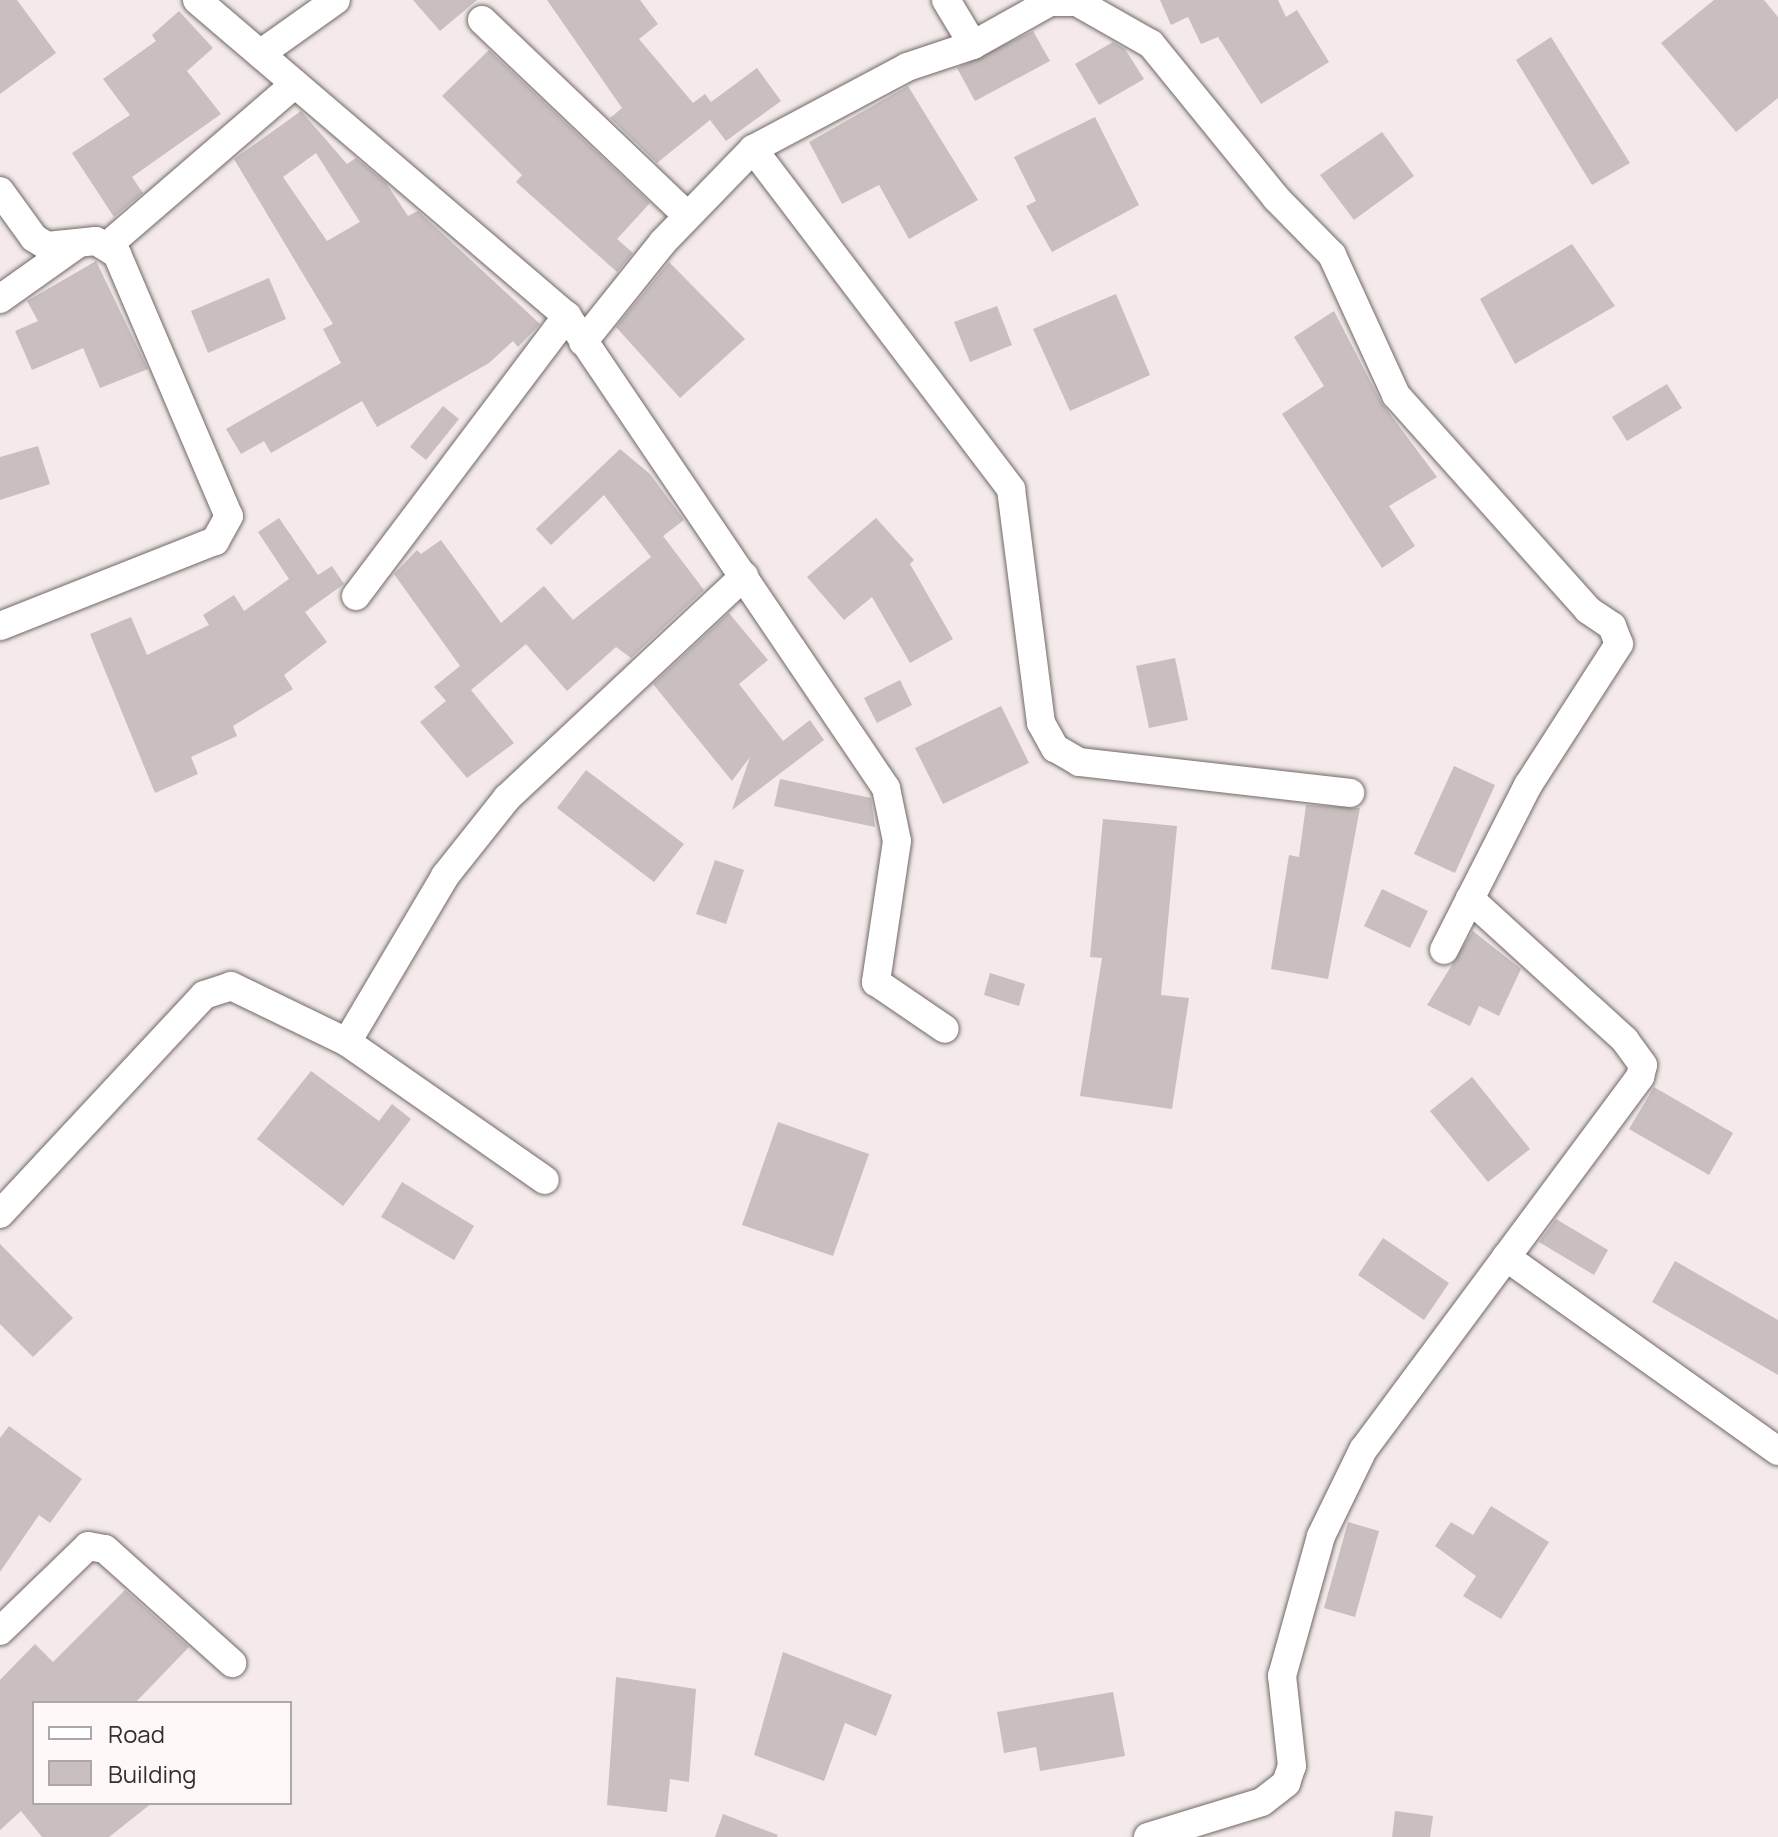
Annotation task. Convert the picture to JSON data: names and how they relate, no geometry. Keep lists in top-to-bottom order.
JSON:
{
  "legend": ["Road", "Building"]
}
